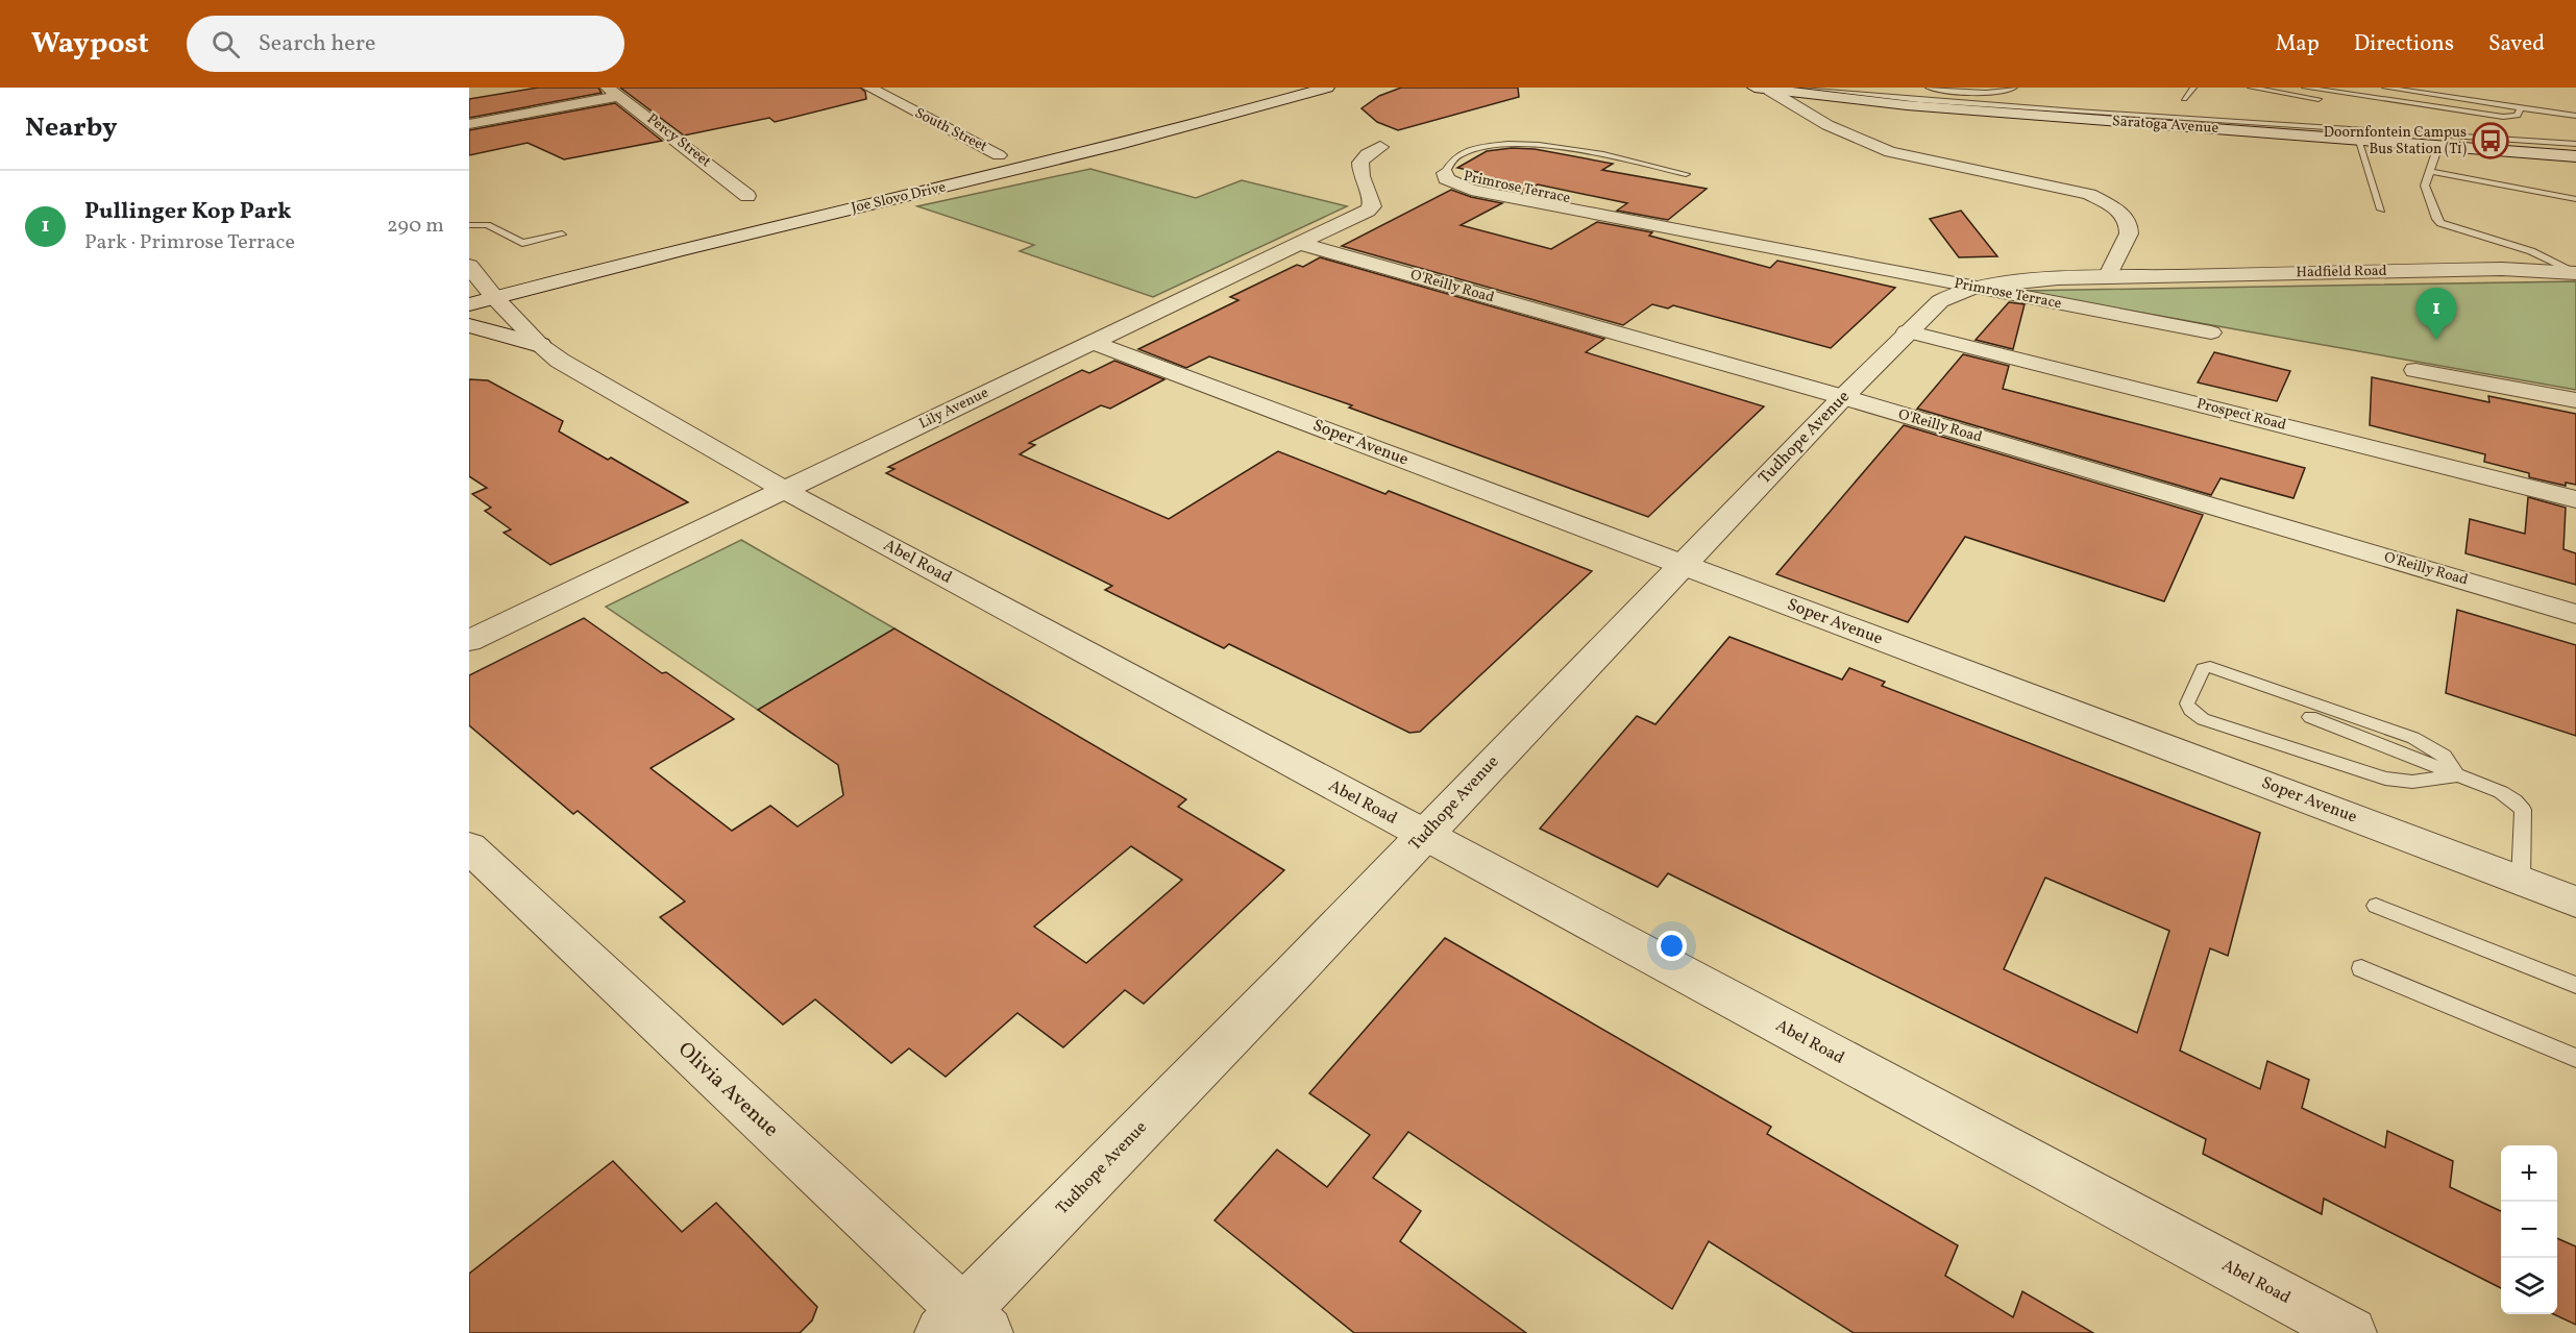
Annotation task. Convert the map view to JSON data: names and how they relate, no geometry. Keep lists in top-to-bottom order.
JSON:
{
  "streets": {
    "main road": [
      "Saratoga Avenue",
      "Joe Slovo Drive",
      "Hadfield Road",
      "Tudhope Avenue"
    ],
    "street": [
      "South Street",
      "Percy Street",
      "Primrose Terrace",
      "O'Reilly Road",
      "Lily Avenue",
      "Prospect Road",
      "Soper Avenue",
      "Abel Road",
      "Olivia Avenue"
    ]
  },
  "crossings": [
    ["South Street", "Joe Slovo Drive"],
    ["Primrose Terrace", "Hadfield Road"],
    ["Primrose Terrace", "Tudhope Avenue"],
    ["Joe Slovo Drive", "Abel Road"],
    ["Hadfield Road", "Tudhope Avenue"],
    ["O'Reilly Road", "Lily Avenue"],
    ["O'Reilly Road", "Tudhope Avenue"],
    ["Lily Avenue", "Soper Avenue"],
    ["Lily Avenue", "Abel Road"],
    ["Prospect Road", "Tudhope Avenue"],
    ["Tudhope Avenue", "Soper Avenue"],
    ["Tudhope Avenue", "Abel Road"],
    ["Tudhope Avenue", "Olivia Avenue"]
  ],
  "places": {
    "bus stop": ["Doornfontein Campus Bus Station (T1)"]
  },
  "page": {
    "header": "Waypost",
    "search": "Search here",
    "nav": ["Map", "Directions", "Saved"],
    "heading": "Nearby",
    "list": [
      {
        "mark": "1",
        "name": "Pullinger Kop Park",
        "note": "Park · Primrose Terrace",
        "value": "290 m"
      }
    ],
    "pins": "1",
    "map_buttons": ["+", "−"]
  }
}
